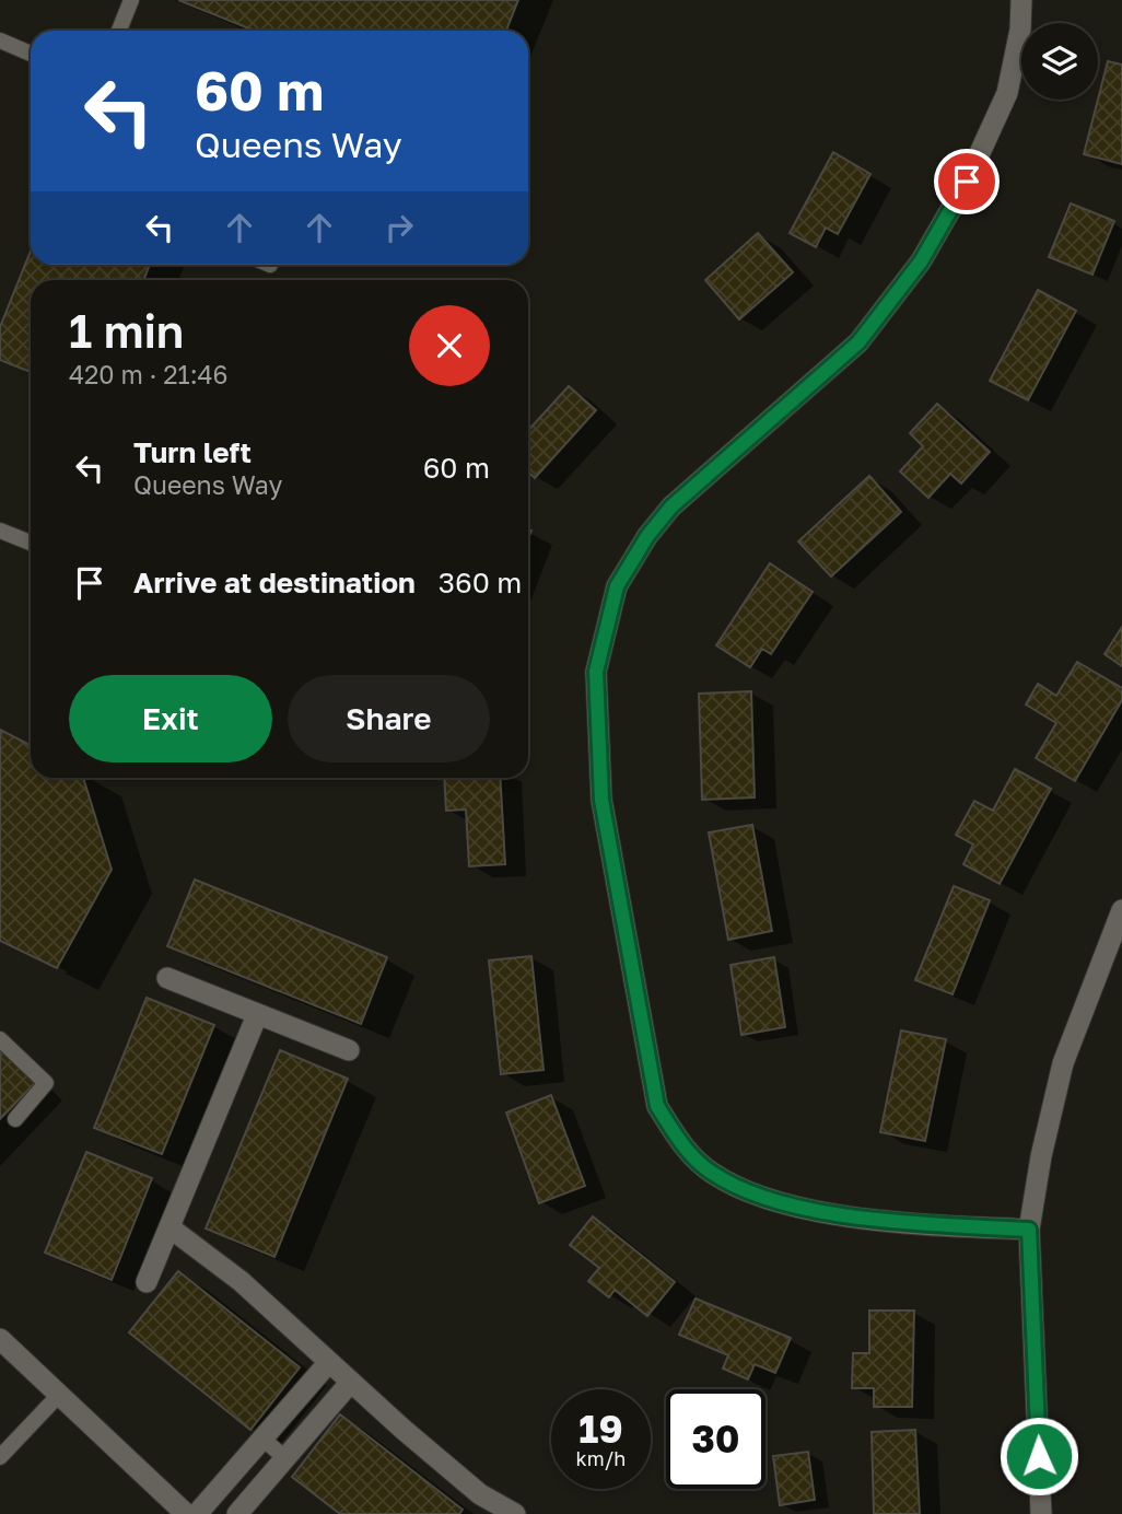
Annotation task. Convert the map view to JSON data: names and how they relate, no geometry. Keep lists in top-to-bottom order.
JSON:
{
  "page": {
    "turn": ["60 m", "Queens Way"],
    "heading": ["1 min", "420 m · 21:46"],
    "list": [
      {
        "name": "Turn left",
        "note": "Queens Way",
        "value": "60 m"
      },
      {
        "name": "Arrive at destination",
        "value": "360 m"
      }
    ],
    "buttons": ["Exit", "Share"],
    "speed": "19 km/h",
    "limit": "30"
  }
}
